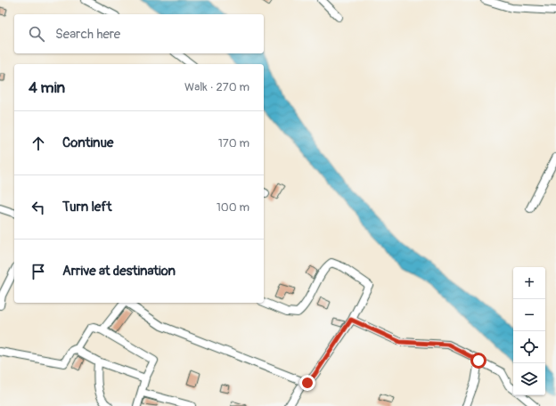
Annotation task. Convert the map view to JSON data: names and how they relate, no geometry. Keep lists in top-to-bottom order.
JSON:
{
  "page": {
    "search": "Search here",
    "heading": ["4 min", "Walk · 270 m"],
    "list": [
      ["Continue", "170 m"],
      ["Turn left", "100 m"],
      "Arrive at destination"
    ],
    "map_buttons": ["+", "−"]
  }
}
